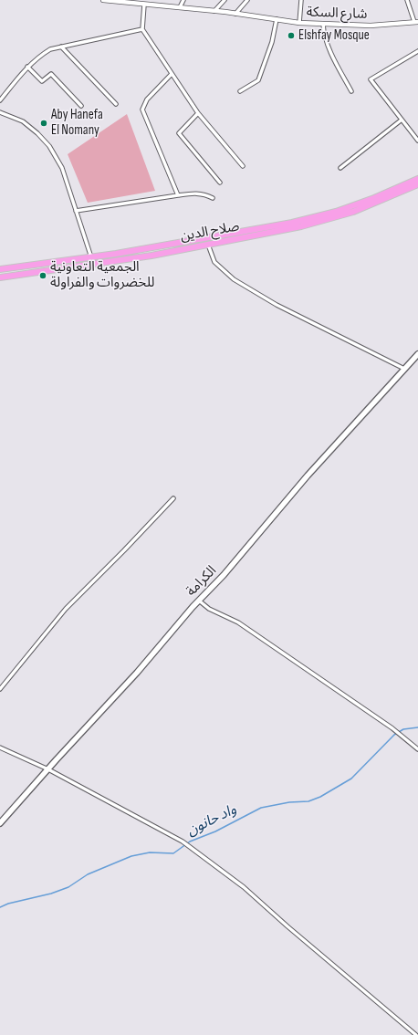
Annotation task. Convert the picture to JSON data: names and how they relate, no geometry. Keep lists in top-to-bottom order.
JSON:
{
  "streets": {
    "highway": ["صلاح الدين"],
    "main road": ["الكرامة"],
    "street": ["شارع السكة"]
  },
  "water": ["واد حانون"],
  "places": ["Elshfay Mosque", "Aby Hanefa El Nomany", "الجمعية التعاونية للخضروات والفراولة"]
}
